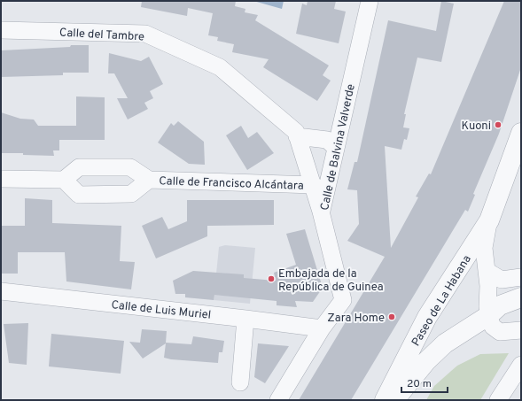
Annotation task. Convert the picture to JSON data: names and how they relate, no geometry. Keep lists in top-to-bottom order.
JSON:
{
  "streets": {
    "street": [
      "Calle del Tambre",
      "Calle de Balvina Valverde",
      "Calle de Francisco Alcántara",
      "Paseo de La Habana",
      "Calle de Luis Muriel"
    ]
  },
  "crossings": [
    ["Calle del Tambre", "Calle de Balvina Valverde"],
    ["Calle del Tambre", "Calle de Francisco Alcántara"],
    ["Calle de Balvina Valverde", "Calle de Luis Muriel"]
  ],
  "places": ["Kuoni", "Embajada de la República de Guinea", "Zara Home"],
  "scale_bar": "20 m"
}
